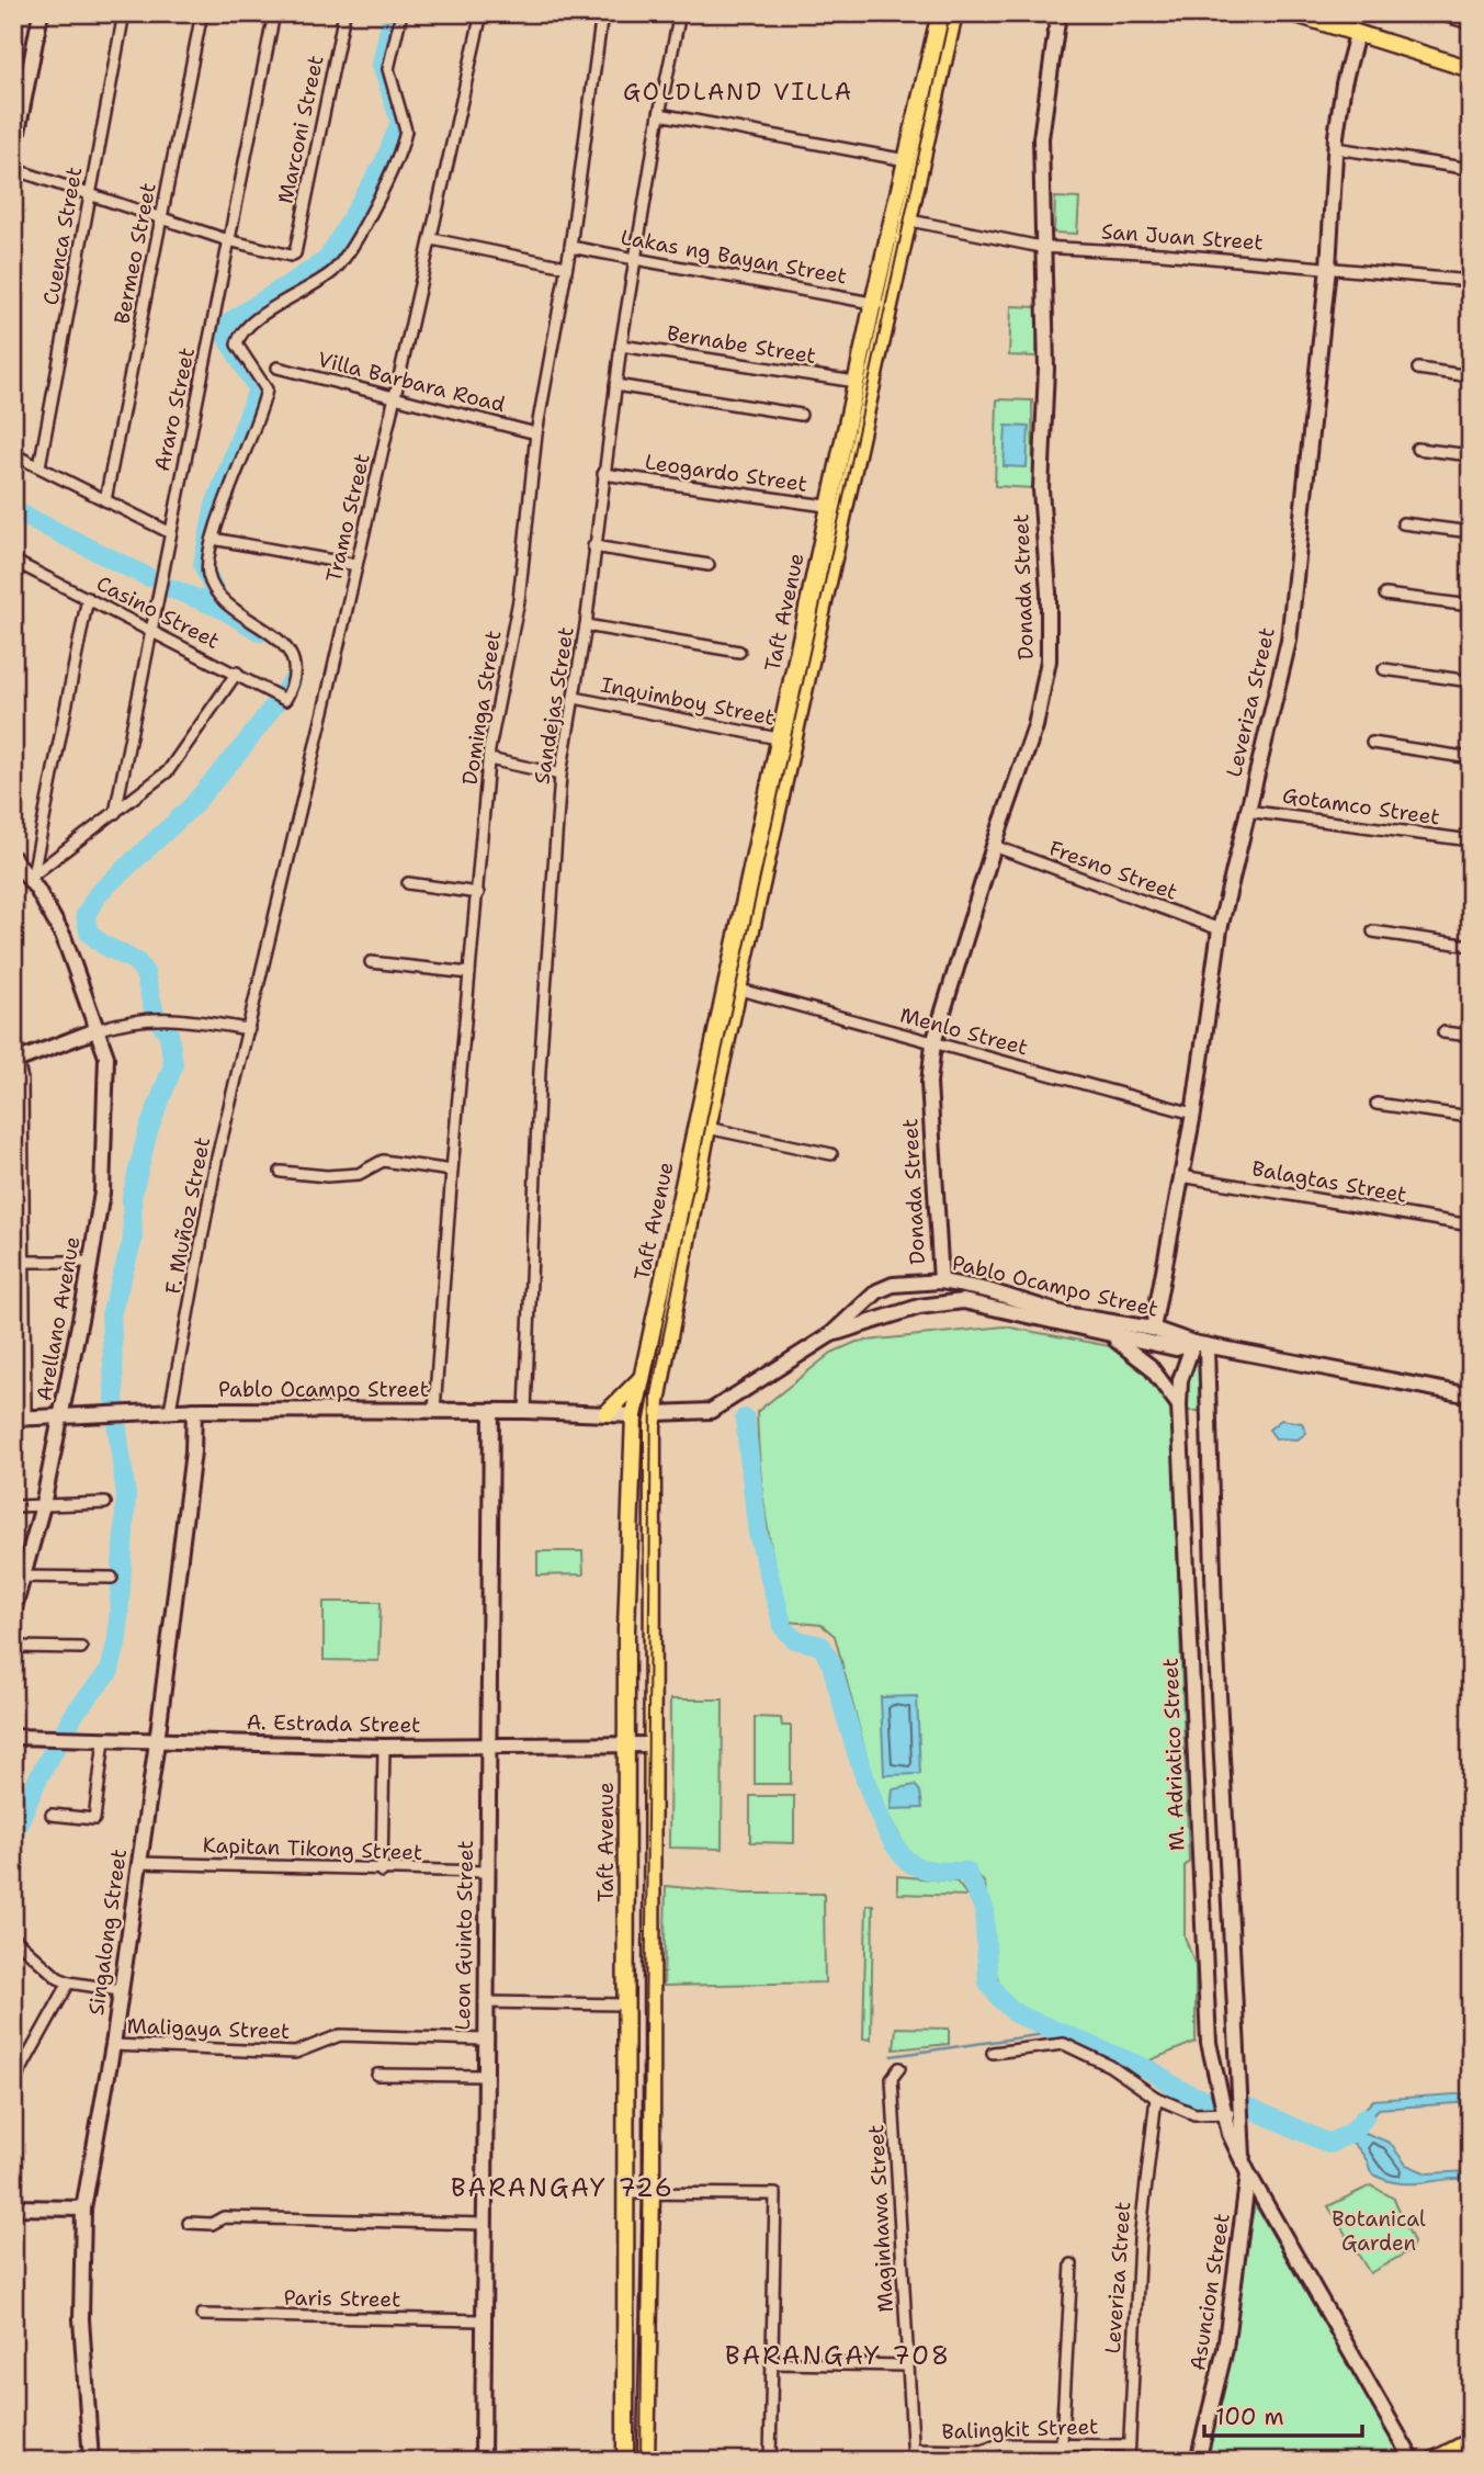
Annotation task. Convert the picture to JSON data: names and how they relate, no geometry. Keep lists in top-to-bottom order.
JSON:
{
  "streets": {
    "main road": ["Taft Avenue"],
    "street": [
      "Marconi Street",
      "Cuenca Street",
      "San Juan Street",
      "Bermeo Street",
      "Lakas ng Bayan Street",
      "Bernabe Street",
      "Villa Barbara Road",
      "Araro Street",
      "Leogardo Street",
      "Tramo Street",
      "Donada Street",
      "Casino Street",
      "Inquimboy Street",
      "Leveriza Street",
      "Sandejas Street",
      "Dominga Street",
      "Gotamco Street",
      "Fresno Street",
      "Menlo Street",
      "Balagtas Street",
      "F. Muñoz Street",
      "Pablo Ocampo Street",
      "Arellano Avenue",
      "A. Estrada Street",
      "M. Adriatico Street",
      "Kapitan Tikong Street",
      "Singalong Street",
      "Leon Guinto Street",
      "Maligaya Street",
      "Maginhawa Street",
      "Asuncion Street",
      "Paris Street",
      "Balingkit Street"
    ]
  },
  "crossings": [
    ["Marconi Street", "Araro Street"],
    ["San Juan Street", "Donada Street"],
    ["San Juan Street", "Taft Avenue"],
    ["San Juan Street", "Leveriza Street"],
    ["Lakas ng Bayan Street", "Taft Avenue"],
    ["Lakas ng Bayan Street", "Sandejas Street"],
    ["Lakas ng Bayan Street", "Dominga Street"],
    ["Bernabe Street", "Taft Avenue"],
    ["Bernabe Street", "Sandejas Street"],
    ["Villa Barbara Road", "Tramo Street"],
    ["Villa Barbara Road", "Dominga Street"],
    ["Araro Street", "Casino Street"],
    ["Leogardo Street", "Taft Avenue"],
    ["Leogardo Street", "Sandejas Street"],
    ["Tramo Street", "F. Muñoz Street"],
    ["Donada Street", "Fresno Street"],
    ["Donada Street", "Menlo Street"],
    ["Donada Street", "Pablo Ocampo Street"],
    ["Taft Avenue", "Inquimboy Street"],
    ["Taft Avenue", "Menlo Street"],
    ["Taft Avenue", "Pablo Ocampo Street"],
    ["Taft Avenue", "A. Estrada Street"],
    ["Inquimboy Street", "Sandejas Street"],
    ["Leveriza Street", "Gotamco Street"],
    ["Leveriza Street", "Fresno Street"],
    ["Leveriza Street", "Menlo Street"],
    ["Leveriza Street", "Balagtas Street"],
    ["Leveriza Street", "Pablo Ocampo Street"],
    ["Leveriza Street", "Balingkit Street"],
    ["Sandejas Street", "Pablo Ocampo Street"],
    ["Dominga Street", "Pablo Ocampo Street"],
    ["F. Muñoz Street", "Pablo Ocampo Street"],
    ["Pablo Ocampo Street", "Arellano Avenue"],
    ["Pablo Ocampo Street", "M. Adriatico Street"],
    ["Pablo Ocampo Street", "Singalong Street"],
    ["Pablo Ocampo Street", "Leon Guinto Street"],
    ["A. Estrada Street", "Singalong Street"],
    ["A. Estrada Street", "Leon Guinto Street"],
    ["M. Adriatico Street", "Asuncion Street"],
    ["Kapitan Tikong Street", "Singalong Street"],
    ["Kapitan Tikong Street", "Leon Guinto Street"],
    ["Singalong Street", "Maligaya Street"],
    ["Leon Guinto Street", "Maligaya Street"],
    ["Leon Guinto Street", "Paris Street"],
    ["Maginhawa Street", "Balingkit Street"]
  ],
  "districts": ["GOLDLAND VILLA", "BARANGAY 726", "BARANGAY 708"],
  "parks": ["Botanical Garden"],
  "scale_bar": "100 m"
}
